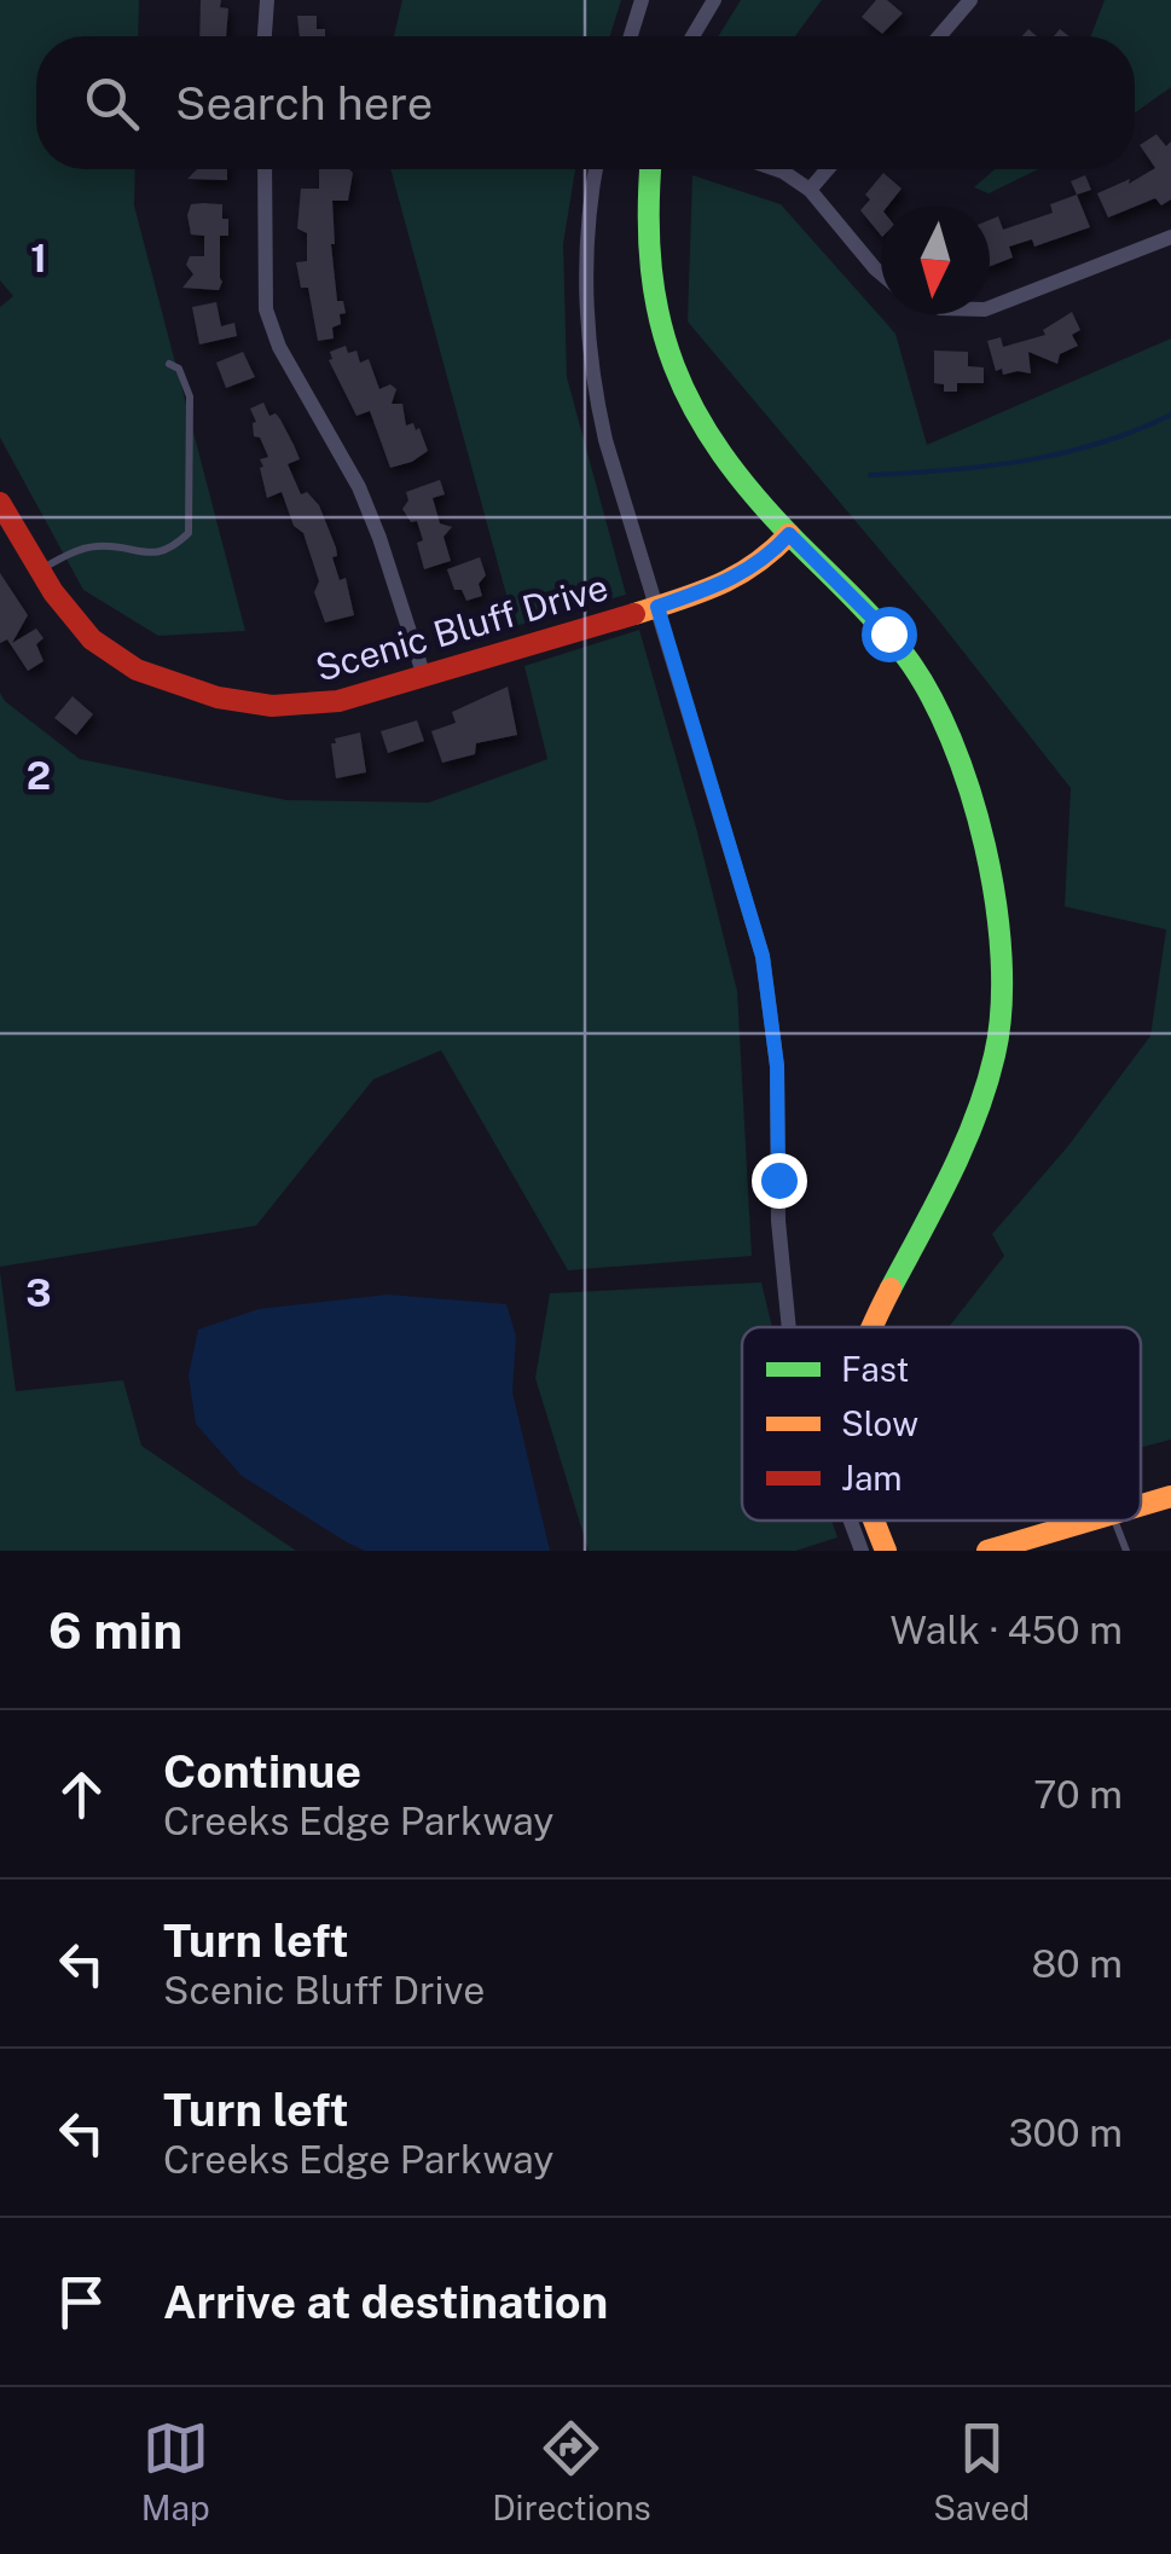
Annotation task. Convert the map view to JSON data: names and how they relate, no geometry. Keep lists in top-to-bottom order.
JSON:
{
  "streets": {
    "street": ["Scenic Bluff Drive"]
  },
  "legend": ["Fast", "Slow", "Jam"],
  "north": "bottom",
  "page": {
    "search": "Search here",
    "heading": ["6 min", "Walk · 450 m"],
    "list": [
      ["Continue", "Creeks Edge Parkway", "70 m"],
      ["Turn left", "Scenic Bluff Drive", "80 m"],
      ["Turn left", "Creeks Edge Parkway", "300 m"],
      "Arrive at destination"
    ],
    "nav": ["Map", "Directions", "Saved"]
  },
  "grid": {
    "rows": ["1", "2", "3"]
  }
}
